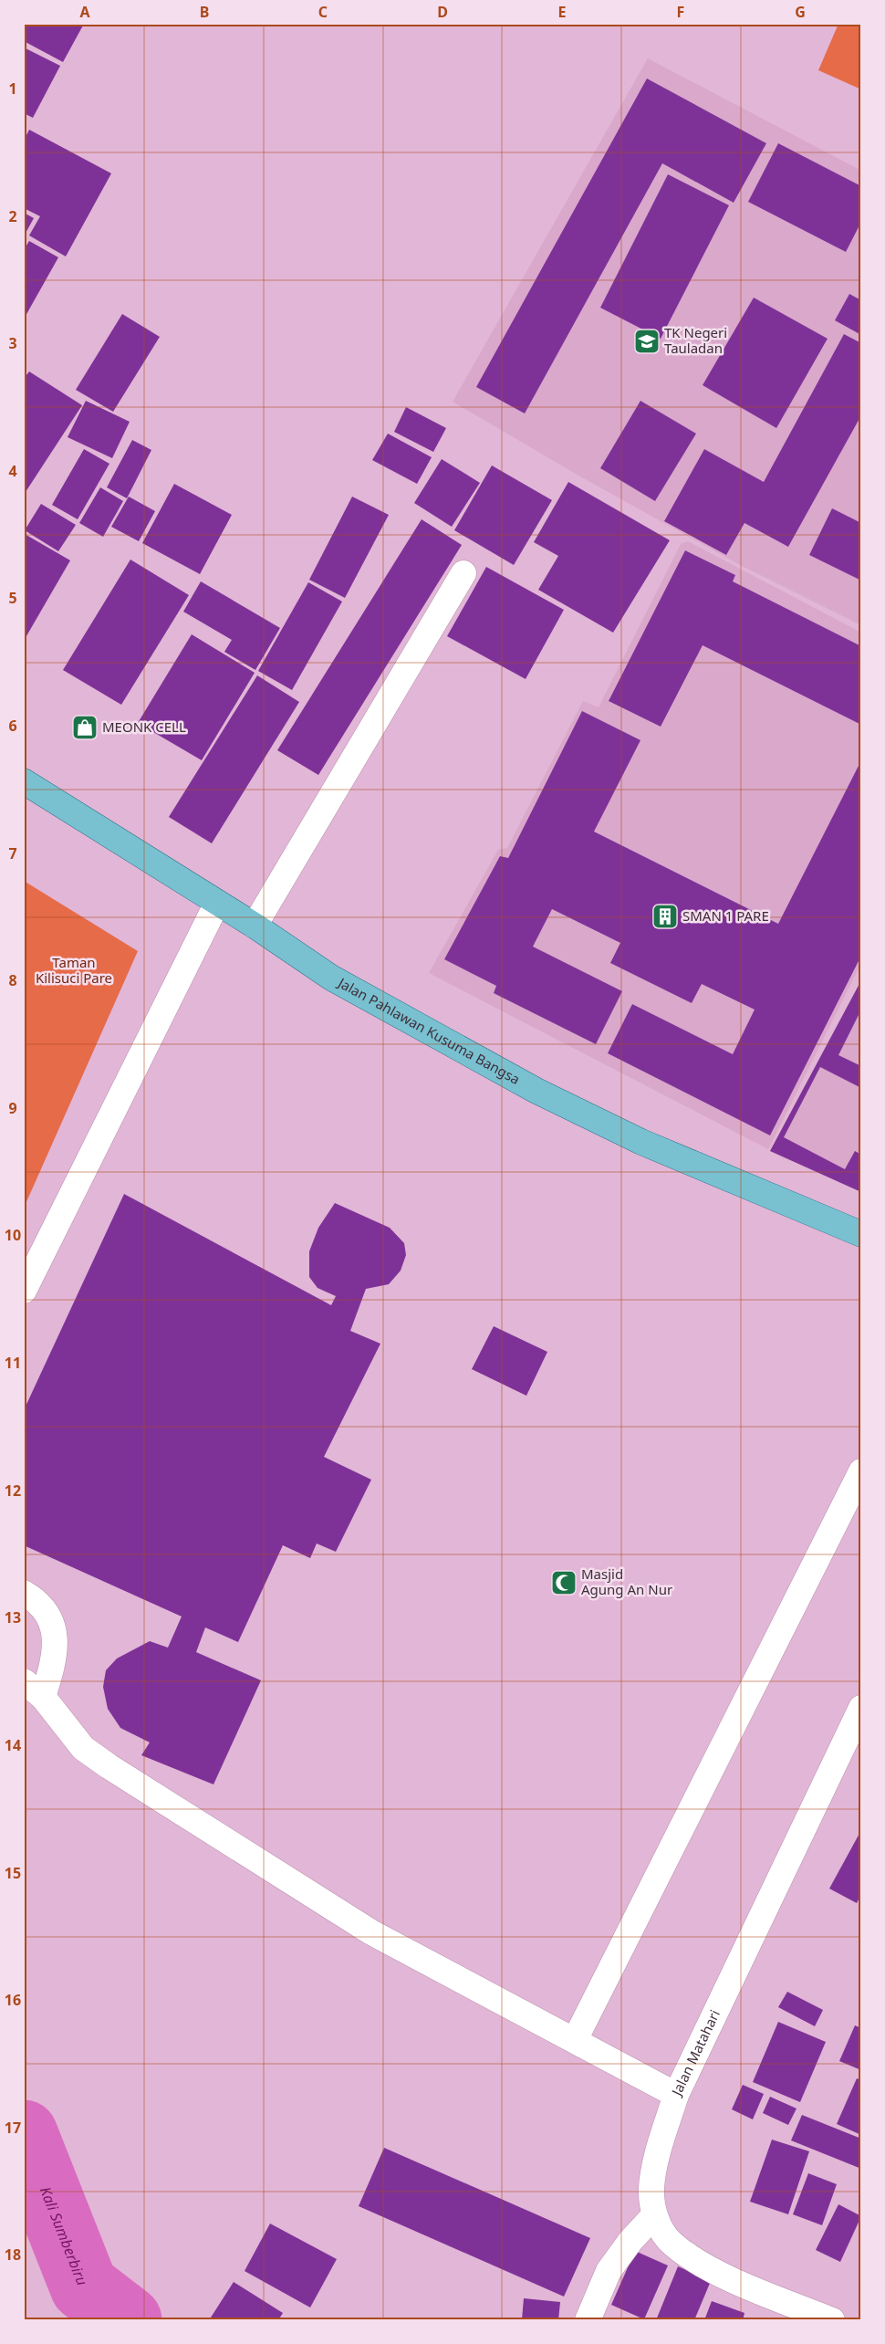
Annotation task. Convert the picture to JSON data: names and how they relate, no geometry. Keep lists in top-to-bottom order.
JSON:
{
  "streets": {
    "main road": ["Jalan Pahlawan Kusuma Bangsa"],
    "street": ["Jalan Matahari"]
  },
  "water": ["Kali Sumberbiru"],
  "parks": ["Taman Kilisuci Pare"],
  "places": {
    "school or university": ["TK Negeri Tauladan"],
    "shop": ["MEONK CELL"],
    "building": ["SMAN 1 PARE"],
    "mosque": ["Masjid Agung An Nur"]
  },
  "grid": {
    "columns": [
      "A",
      "B",
      "C",
      "D",
      "E",
      "F",
      "G"
    ],
    "rows": [
      "1",
      "2",
      "3",
      "4",
      "5",
      "6",
      "7",
      "8",
      "9",
      "10",
      "11",
      "12",
      "13",
      "14",
      "15",
      "16",
      "17",
      "18"
    ]
  }
}
